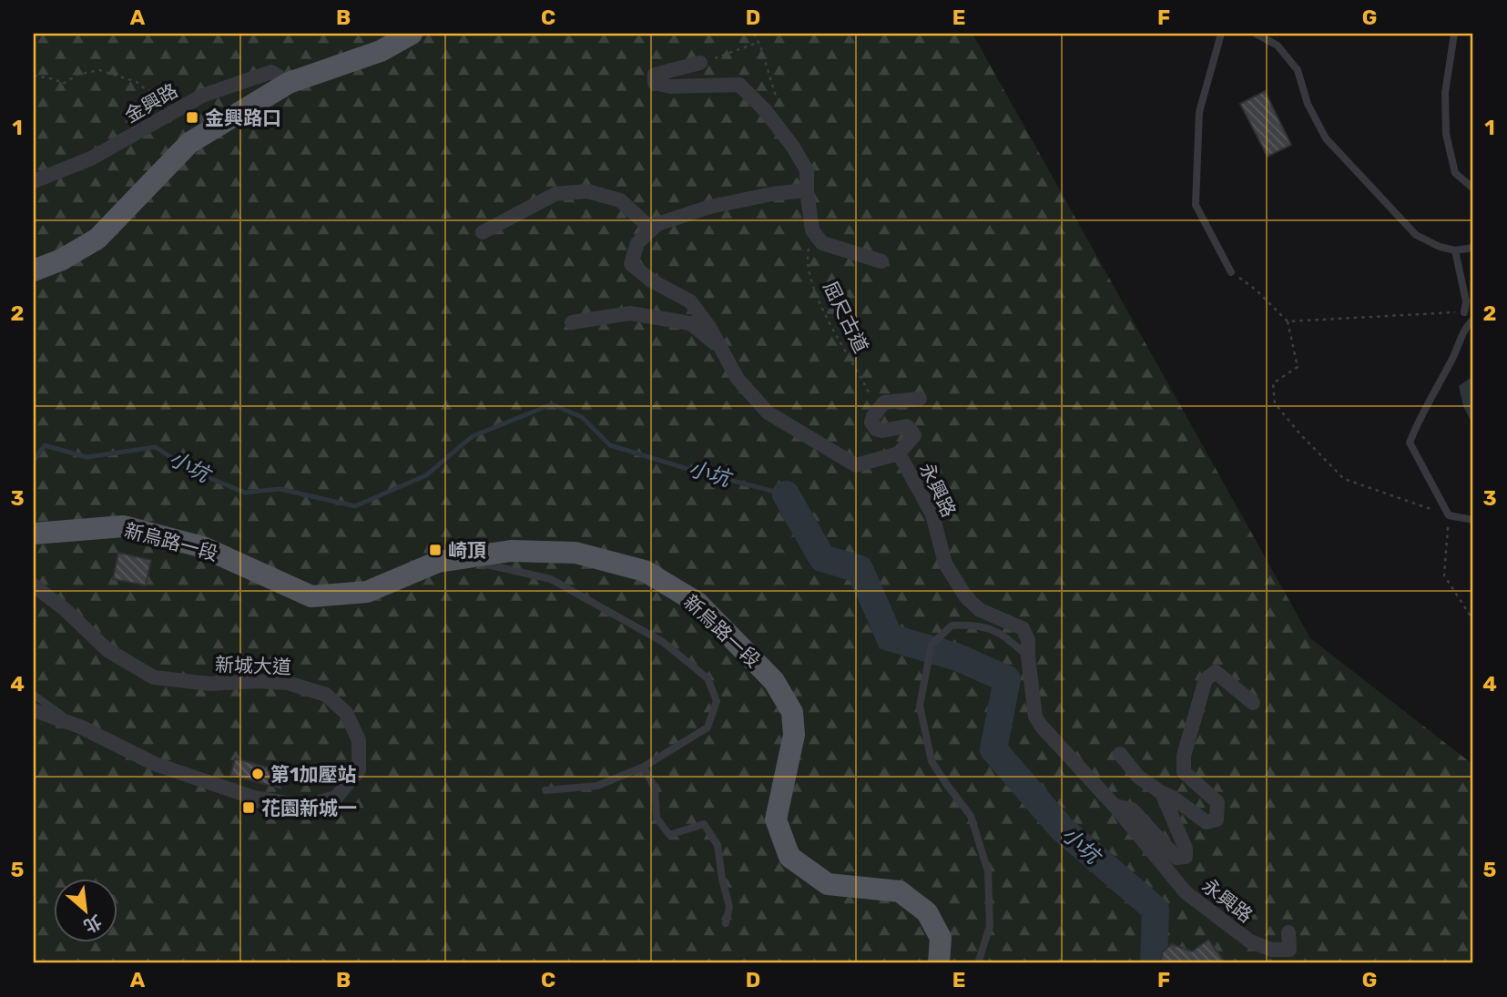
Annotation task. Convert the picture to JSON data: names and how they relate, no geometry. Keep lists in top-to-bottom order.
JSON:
{
  "streets": {
    "main road": ["新烏路一段"],
    "street": ["金興路", "永興路", "新城大道"],
    "path": ["屈尺古道"]
  },
  "water": ["小坑"],
  "places": {
    "transit": ["金興路口", "崎頂", "花園新城一"],
    "other": ["第1加壓站"]
  },
  "north": "bottom right",
  "grid": {
    "columns": [
      "A",
      "B",
      "C",
      "D",
      "E",
      "F",
      "G"
    ],
    "rows": [
      "1",
      "2",
      "3",
      "4",
      "5"
    ]
  }
}
